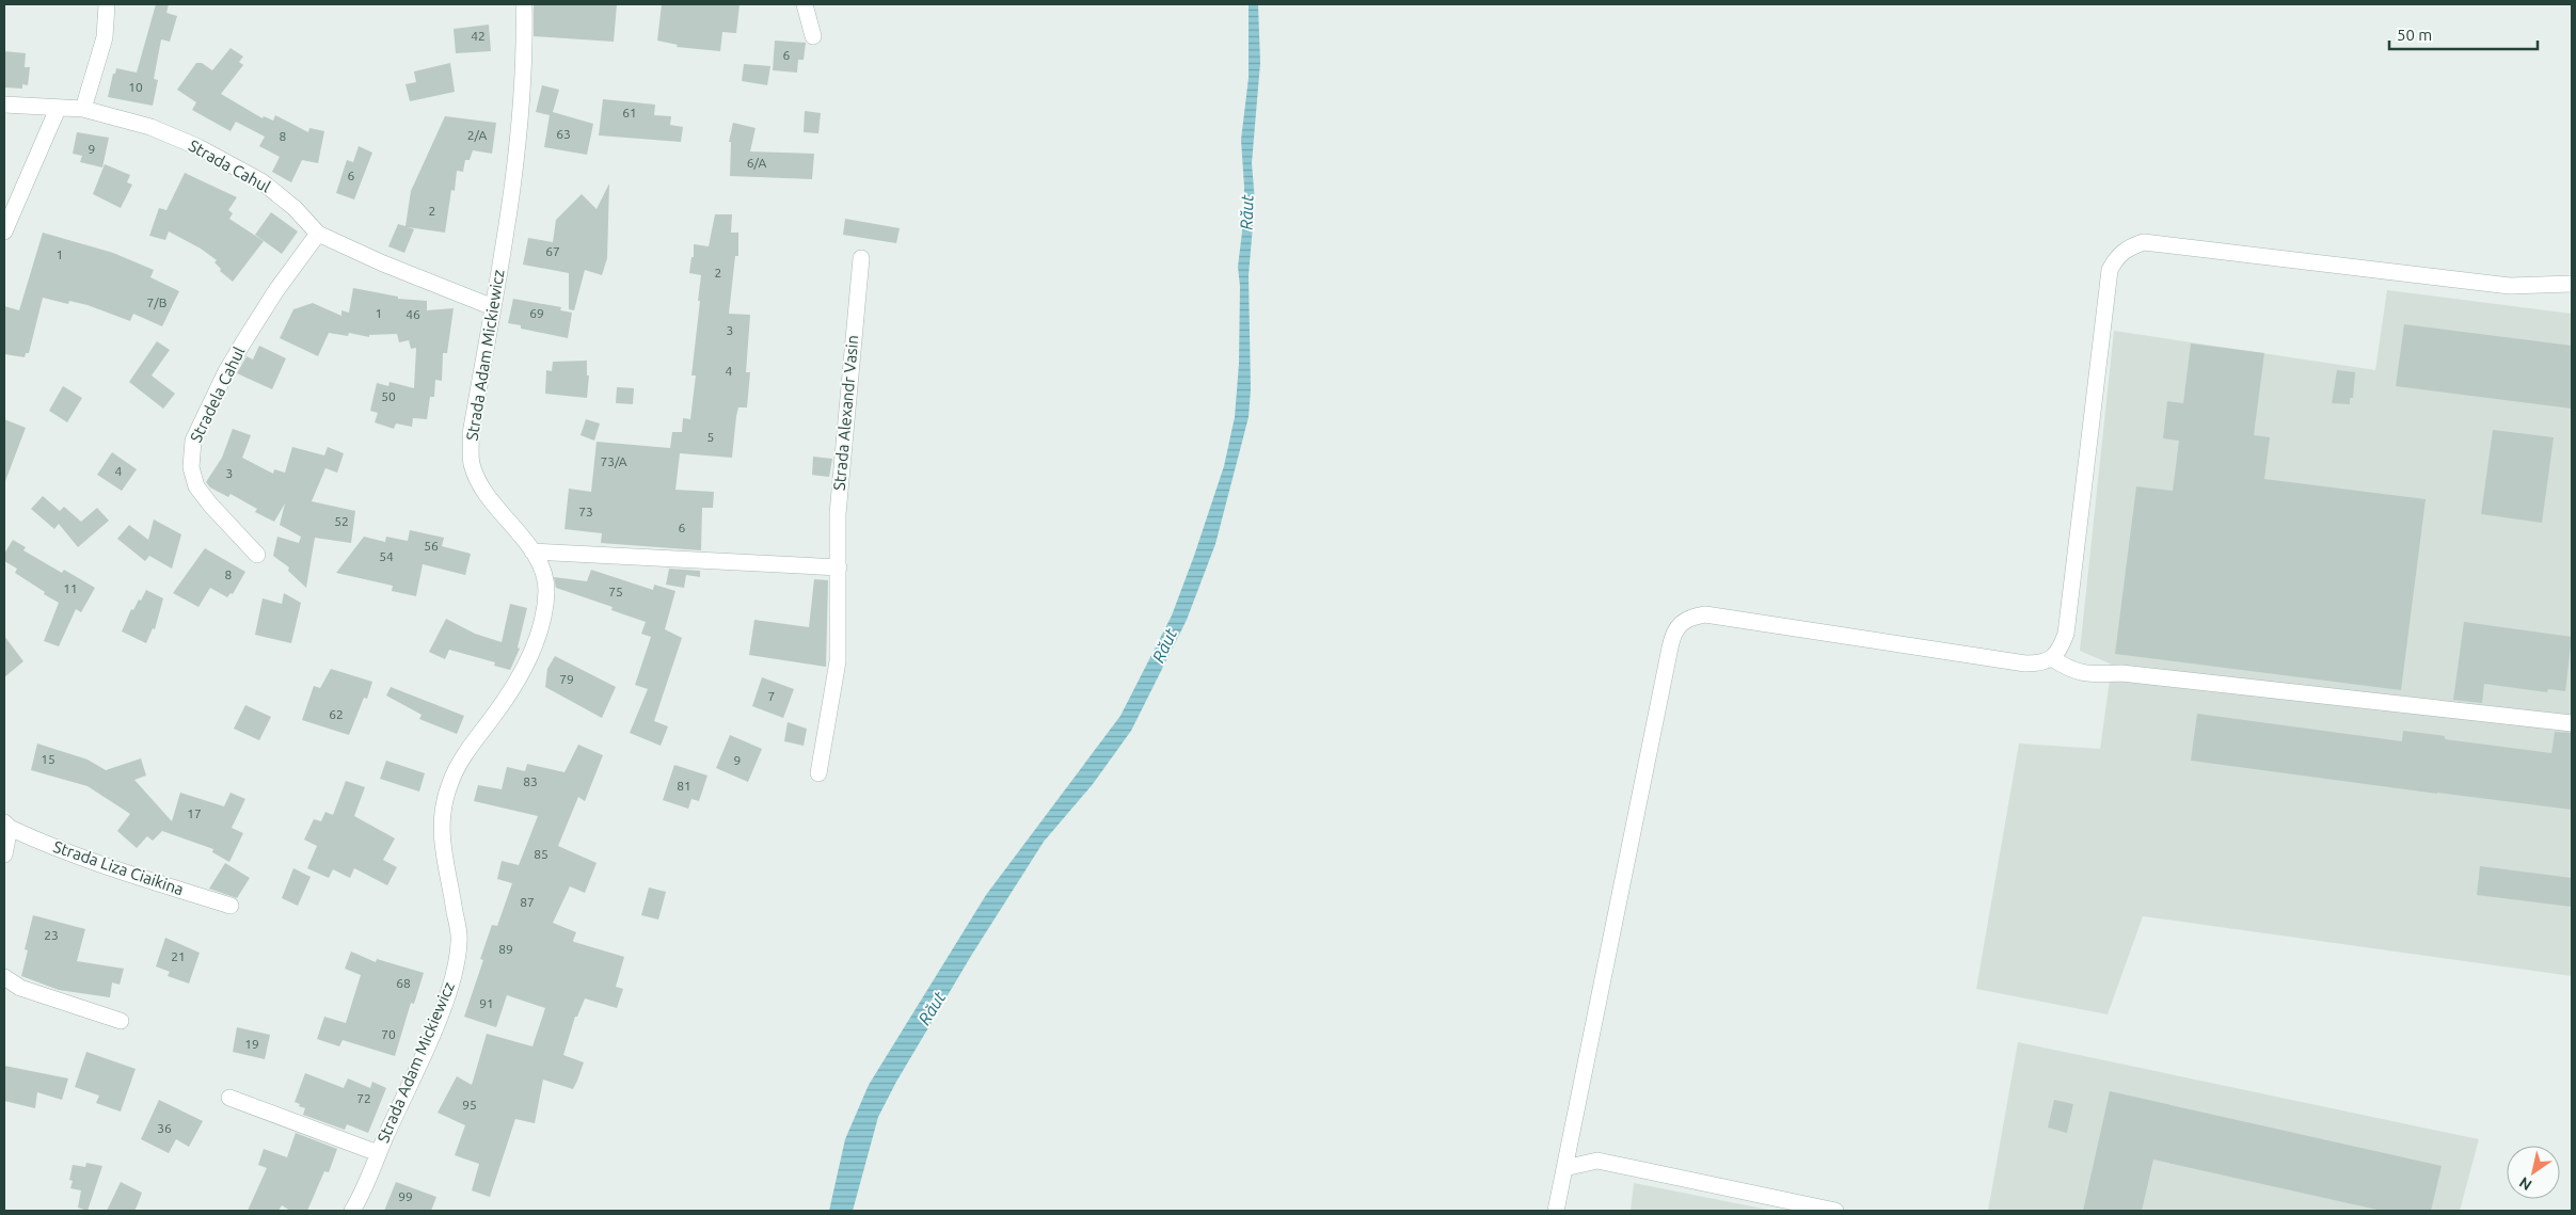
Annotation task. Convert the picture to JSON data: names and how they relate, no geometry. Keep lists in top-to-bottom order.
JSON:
{
  "streets": {
    "street": [
      "Strada Cahul",
      "Strada Adam Mickiewicz",
      "Stradela Cahul",
      "Strada Alexandr Vasin",
      "Strada Liza Ciaikina"
    ]
  },
  "crossings": [
    ["Strada Cahul", "Strada Adam Mickiewicz"],
    ["Strada Cahul", "Stradela Cahul"]
  ],
  "water": ["Răut"],
  "house_numbers": [
    "42",
    "6",
    "10",
    "61",
    "63",
    "2/A",
    "8",
    "9",
    "6/A",
    "6",
    "2",
    "67",
    "1",
    "2",
    "7/B",
    "1",
    "69",
    "46",
    "3",
    "4",
    "50",
    "5",
    "73/A",
    "4",
    "3",
    "73",
    "52",
    "6",
    "56",
    "54",
    "8",
    "11",
    "75",
    "79",
    "7",
    "62",
    "15",
    "9",
    "83",
    "81",
    "17",
    "85",
    "87",
    "23",
    "89",
    "21",
    "68",
    "91",
    "70",
    "19",
    "72",
    "95",
    "36",
    "99"
  ],
  "scale_bar": "50 m",
  "north": "bottom left"
}
